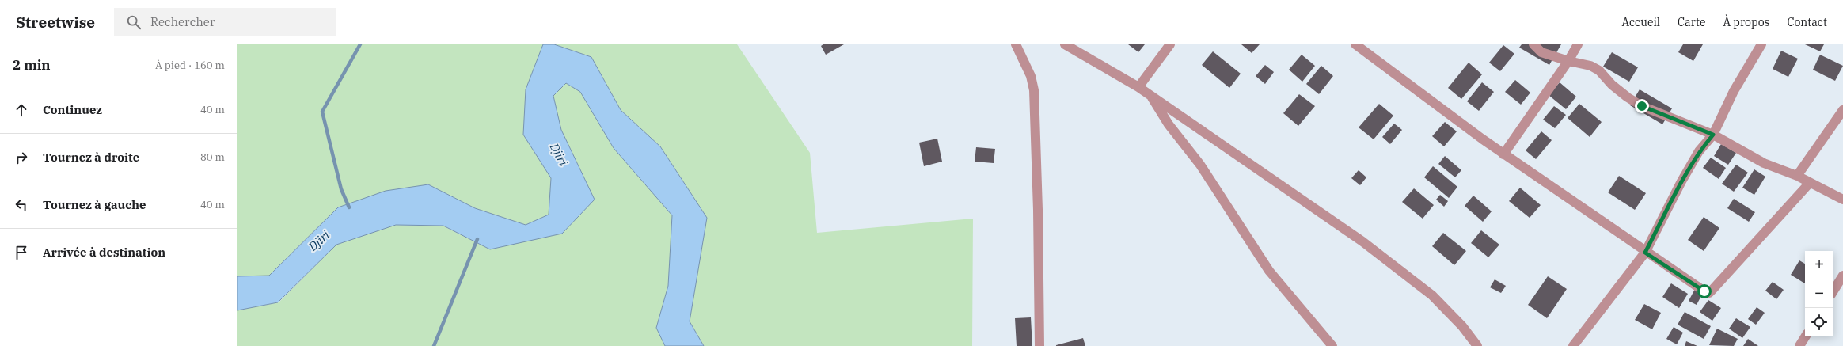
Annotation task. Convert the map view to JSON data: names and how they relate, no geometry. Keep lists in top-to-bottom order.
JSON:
{
  "water": ["Djiri"],
  "page": {
    "header": "Streetwise",
    "search": "Rechercher",
    "nav": [
      "Accueil",
      "Carte",
      "À propos",
      "Contact"
    ],
    "heading": ["2 min", "À pied · 160 m"],
    "list": [
      ["Continuez", "40 m"],
      ["Tournez à droite", "80 m"],
      ["Tournez à gauche", "40 m"],
      "Arrivée à destination"
    ],
    "map_buttons": ["+", "−"]
  }
}
